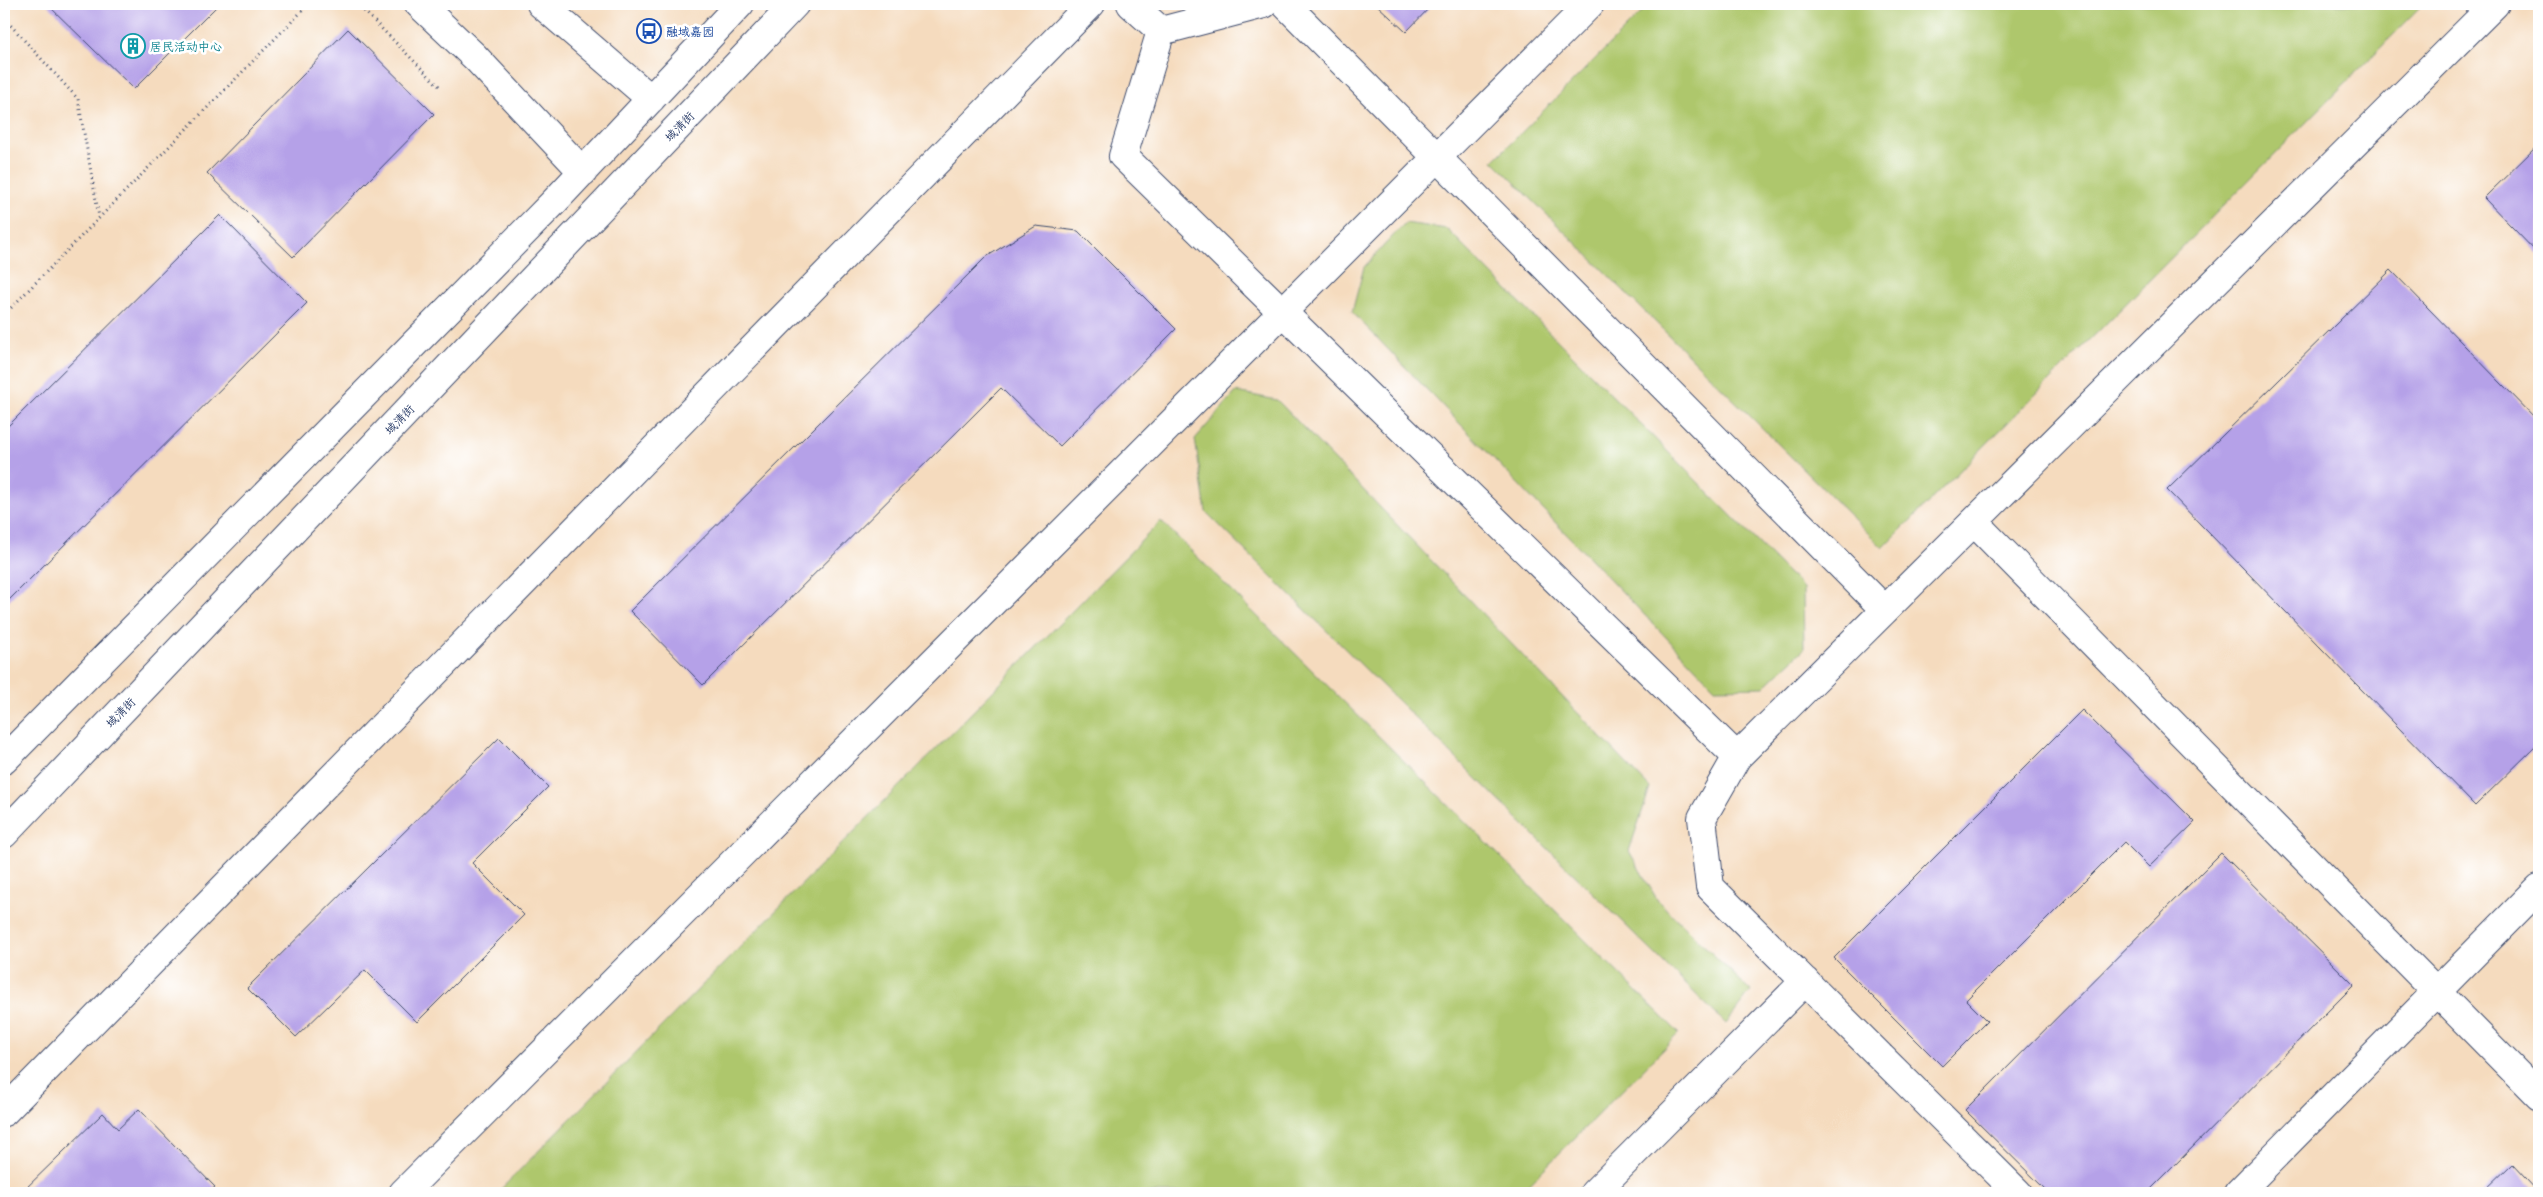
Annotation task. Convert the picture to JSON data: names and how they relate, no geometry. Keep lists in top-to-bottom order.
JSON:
{
  "streets": {
    "street": ["域清街"]
  },
  "places": {
    "bus stop": ["融域嘉园"],
    "building": ["居民活动中心"]
  }
}
